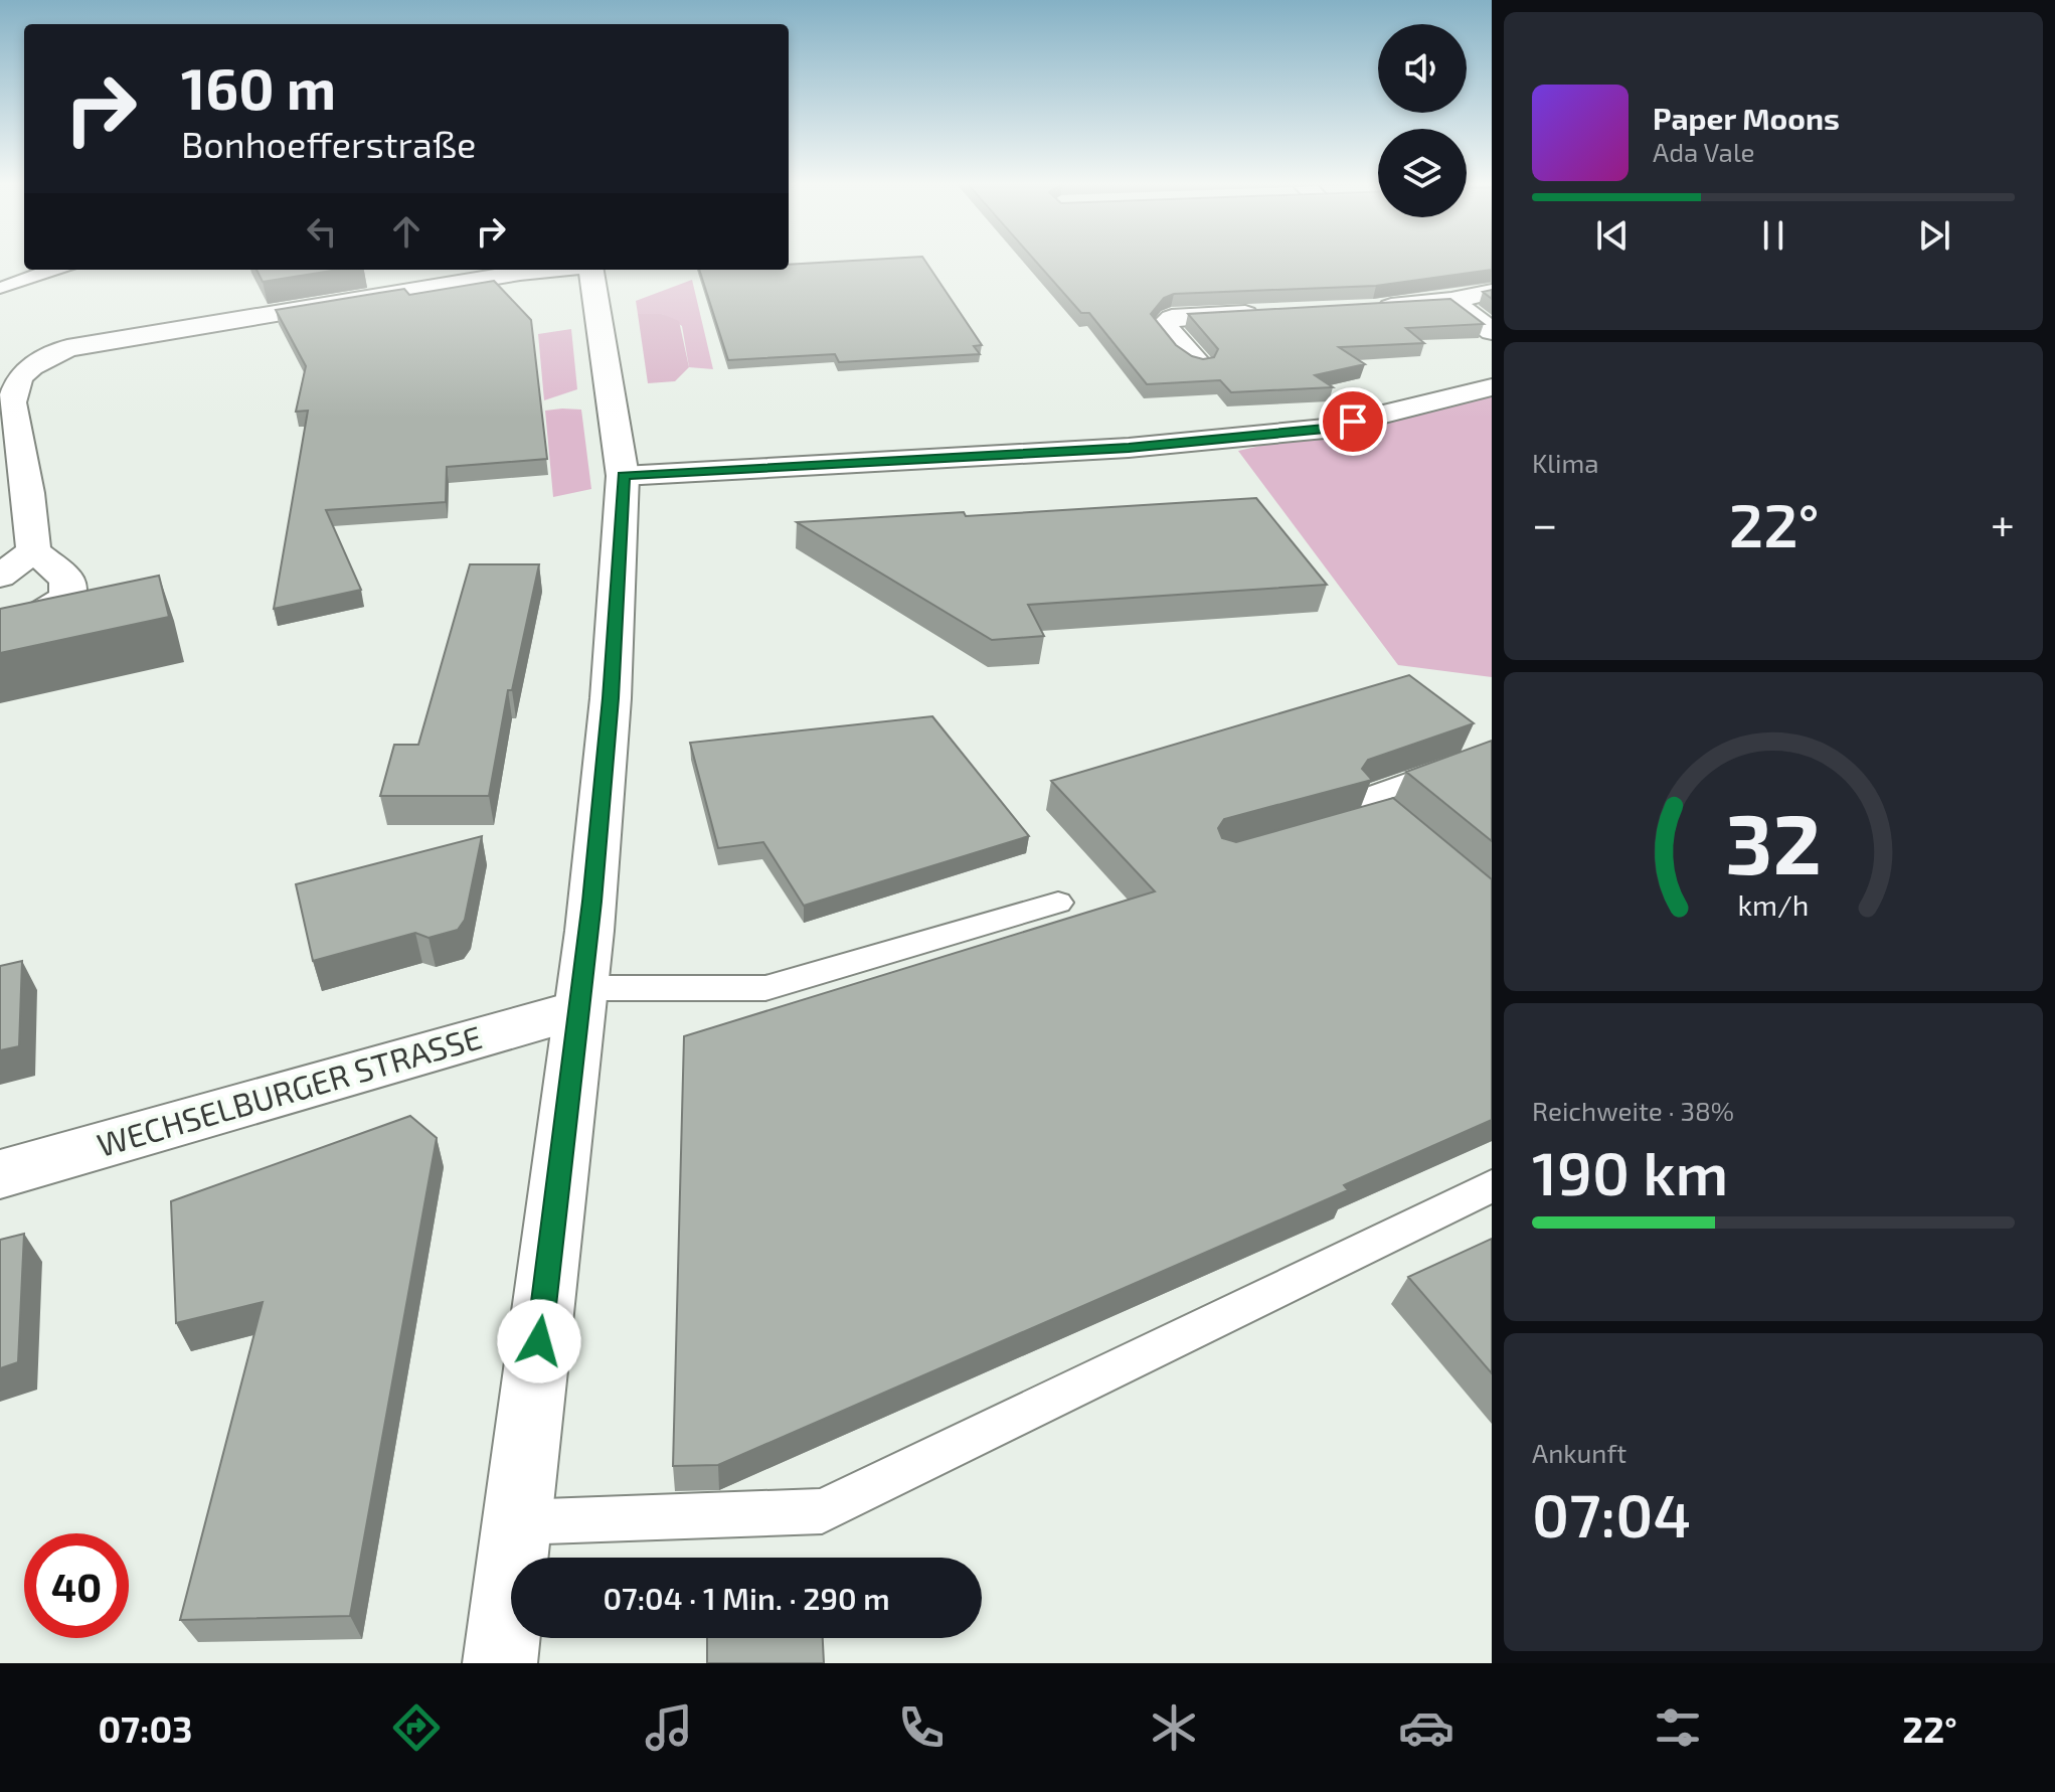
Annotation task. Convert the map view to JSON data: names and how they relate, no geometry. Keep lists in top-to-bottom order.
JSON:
{
  "streets": {
    "street": ["WECHSELBURGER STRASSE"]
  },
  "page": {
    "turn": ["160 m", "Bonhoefferstraße"],
    "song": ["Paper Moons", "Ada Vale"],
    "tile": [
      "Klima",
      ["Reichweite · 38%", "190 km"],
      ["Ankunft", "07:04"]
    ],
    "heat": ["−", "22°", "+"],
    "limit": "40",
    "trip": "07:04 · 1 Min. · 290 m",
    "tabs": ["07:03", "22°"],
    "gauge": ["32", "km/h"]
  }
}
